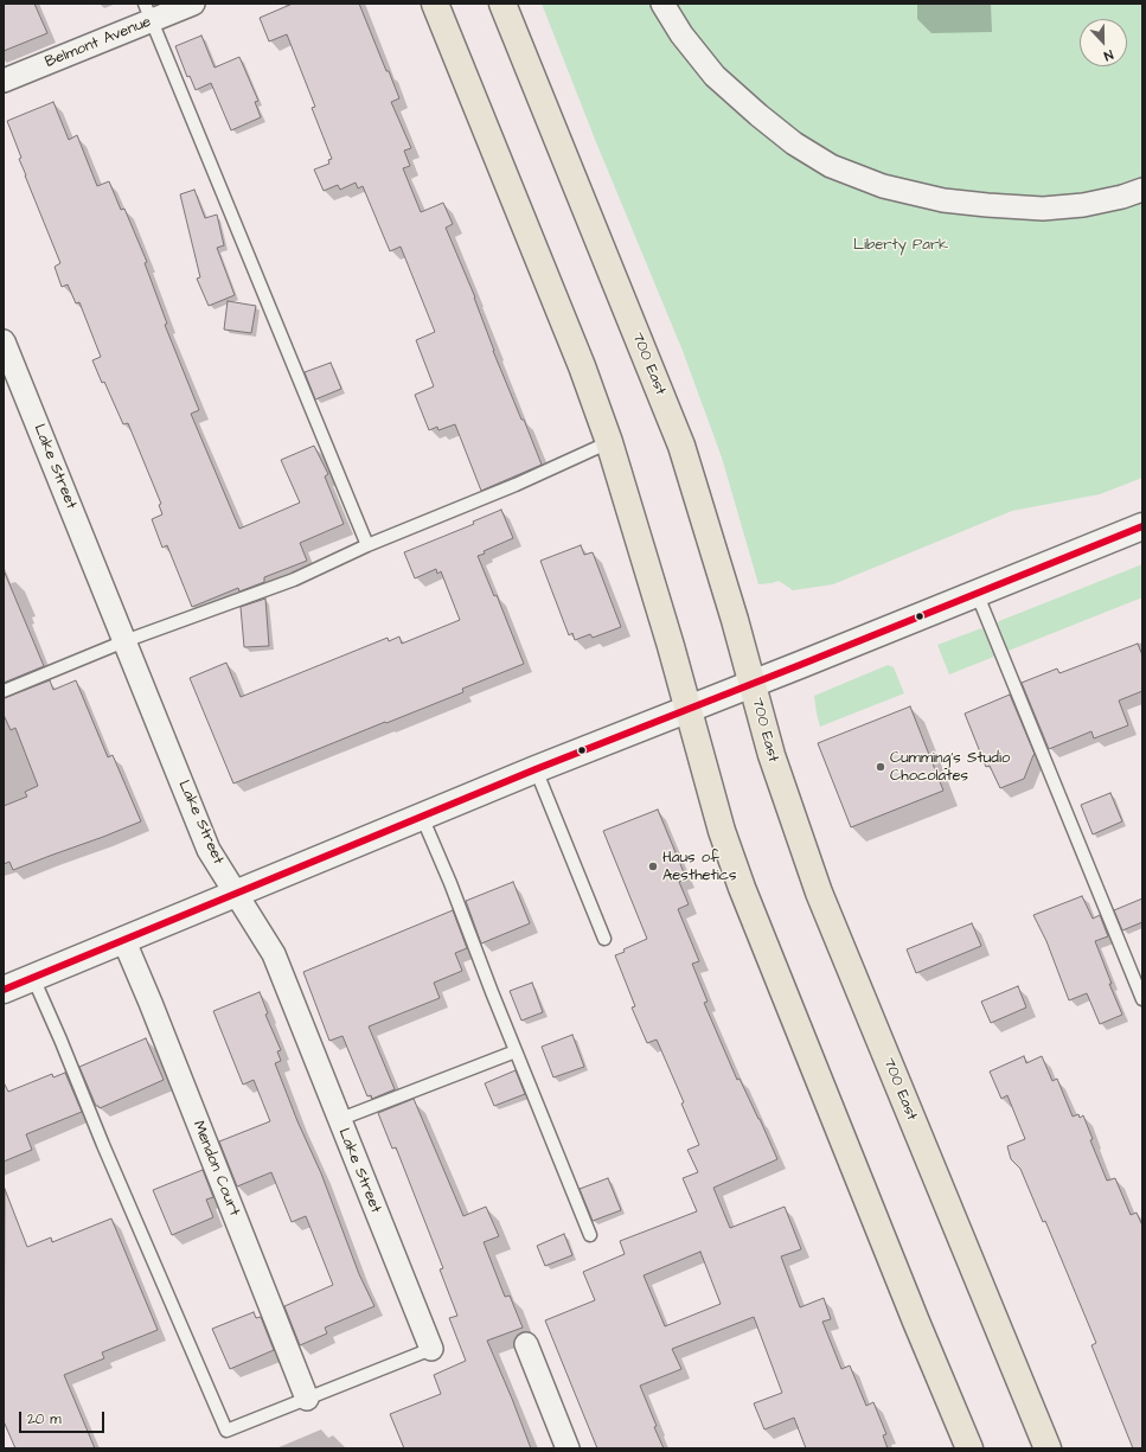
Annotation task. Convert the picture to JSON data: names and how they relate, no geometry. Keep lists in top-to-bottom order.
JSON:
{
  "streets": {
    "main road": ["700 East"],
    "street": ["Belmont Avenue", "Lake Street", "Mendon Court"]
  },
  "parks": ["Liberty Park"],
  "places": ["Cumming's Studio Chocolates", "Haus of Aesthetics"],
  "scale_bar": "20 m",
  "north": "bottom"
}
